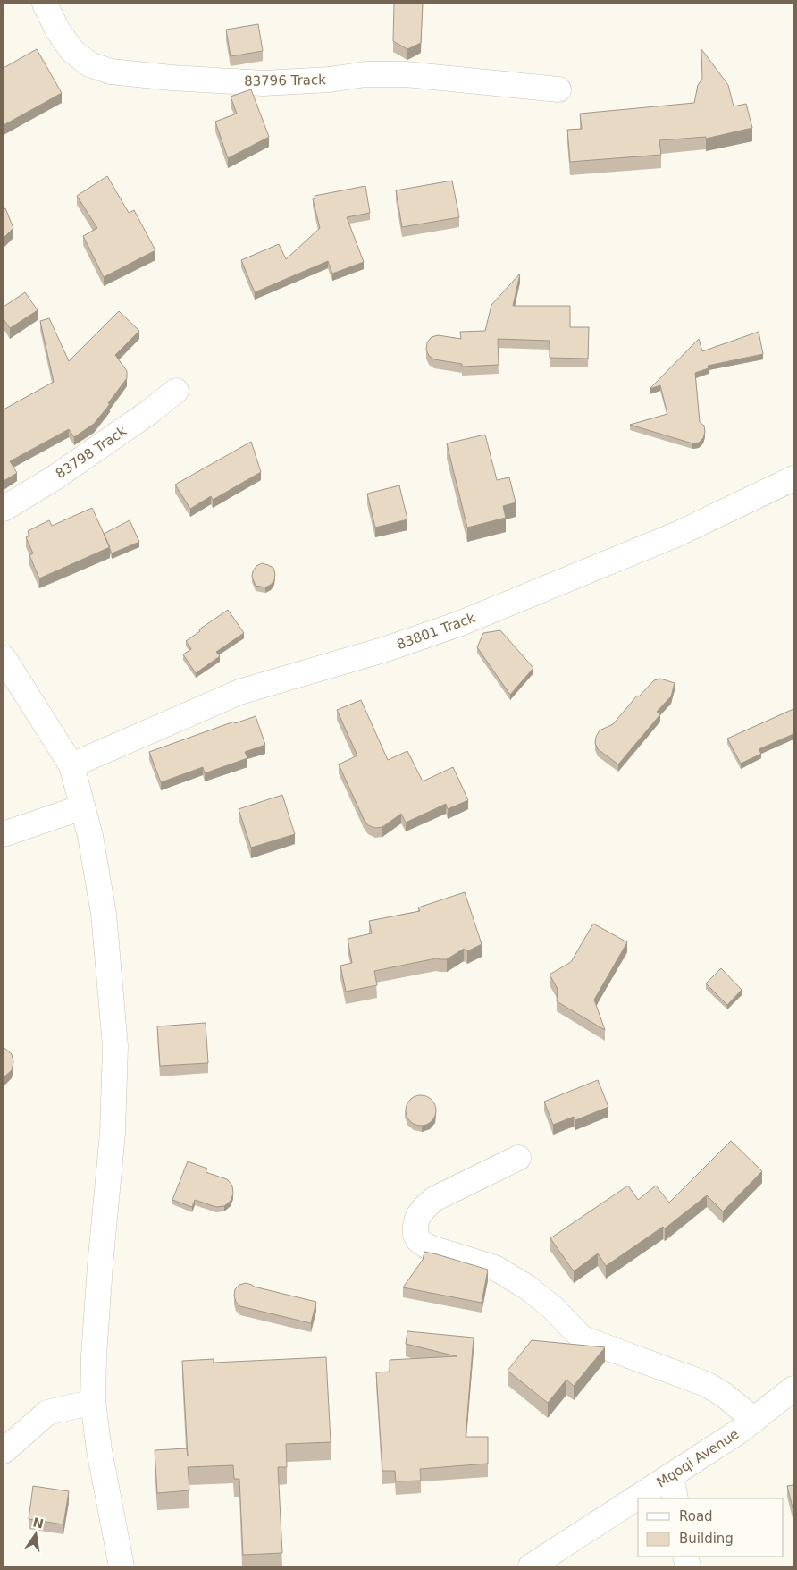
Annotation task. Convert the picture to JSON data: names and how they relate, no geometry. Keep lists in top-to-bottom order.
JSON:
{
  "streets": {
    "street": [
      "83796 Track",
      "83798 Track",
      "83801 Track",
      "Mqoqi Avenue"
    ]
  },
  "legend": ["Road", "Building"],
  "north": "top"
}
